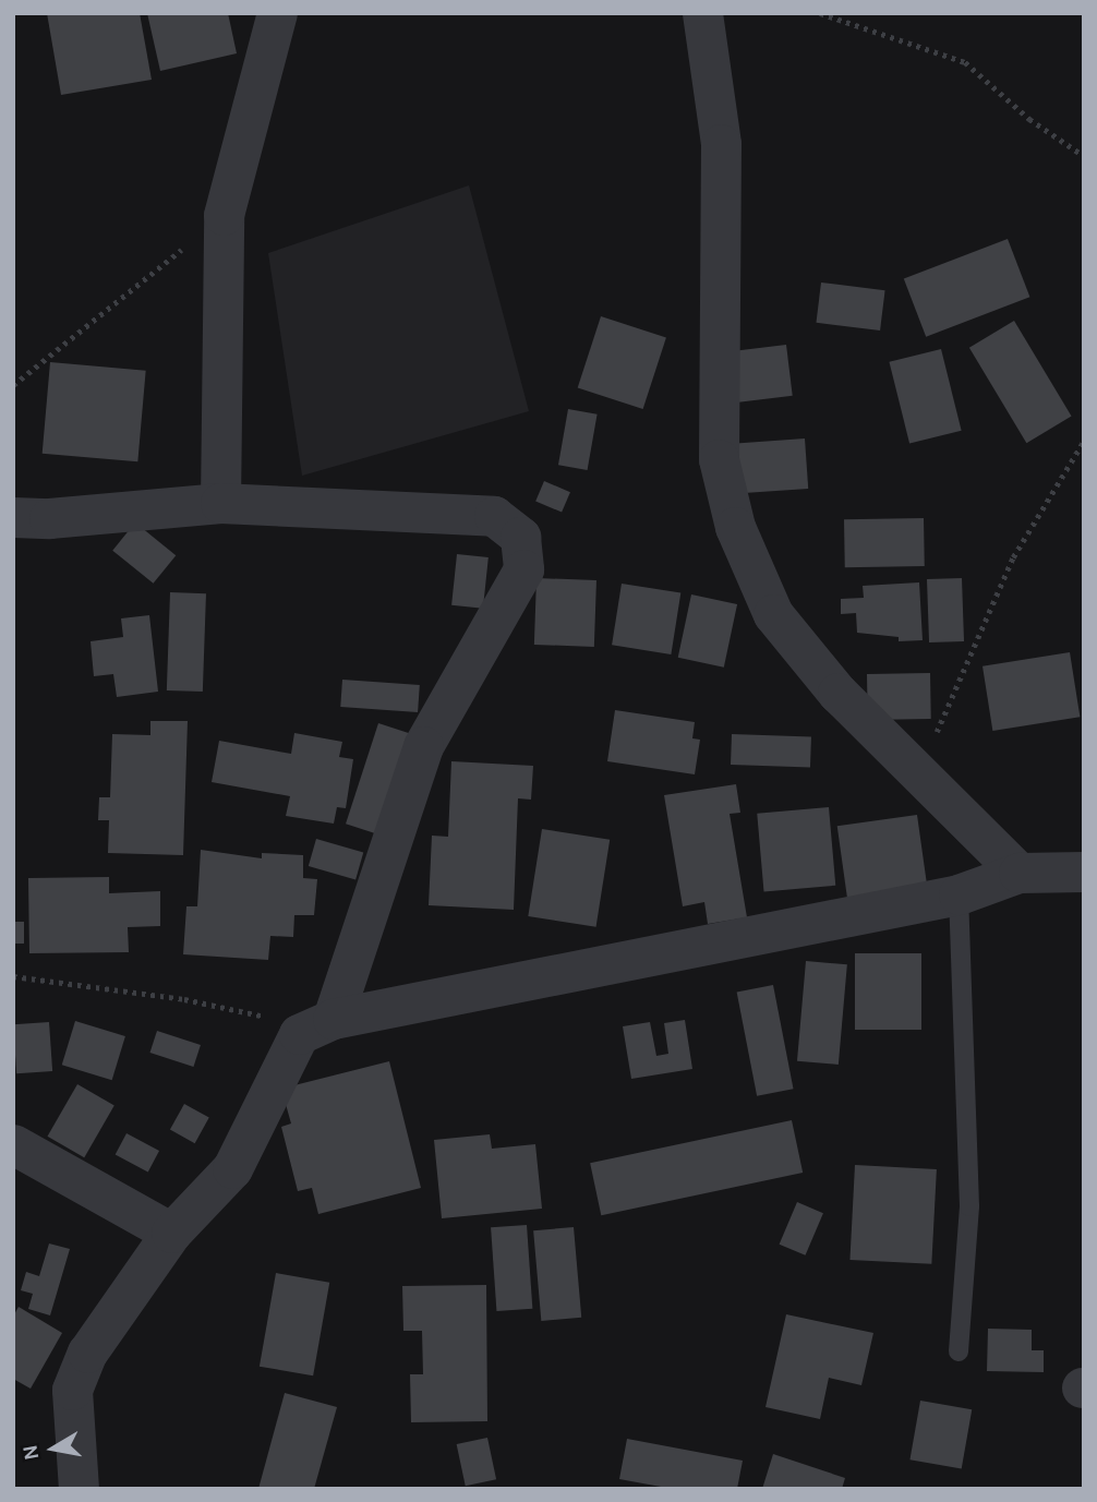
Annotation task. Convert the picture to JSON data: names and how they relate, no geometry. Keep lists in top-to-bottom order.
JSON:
{
  "north": "left"
}
